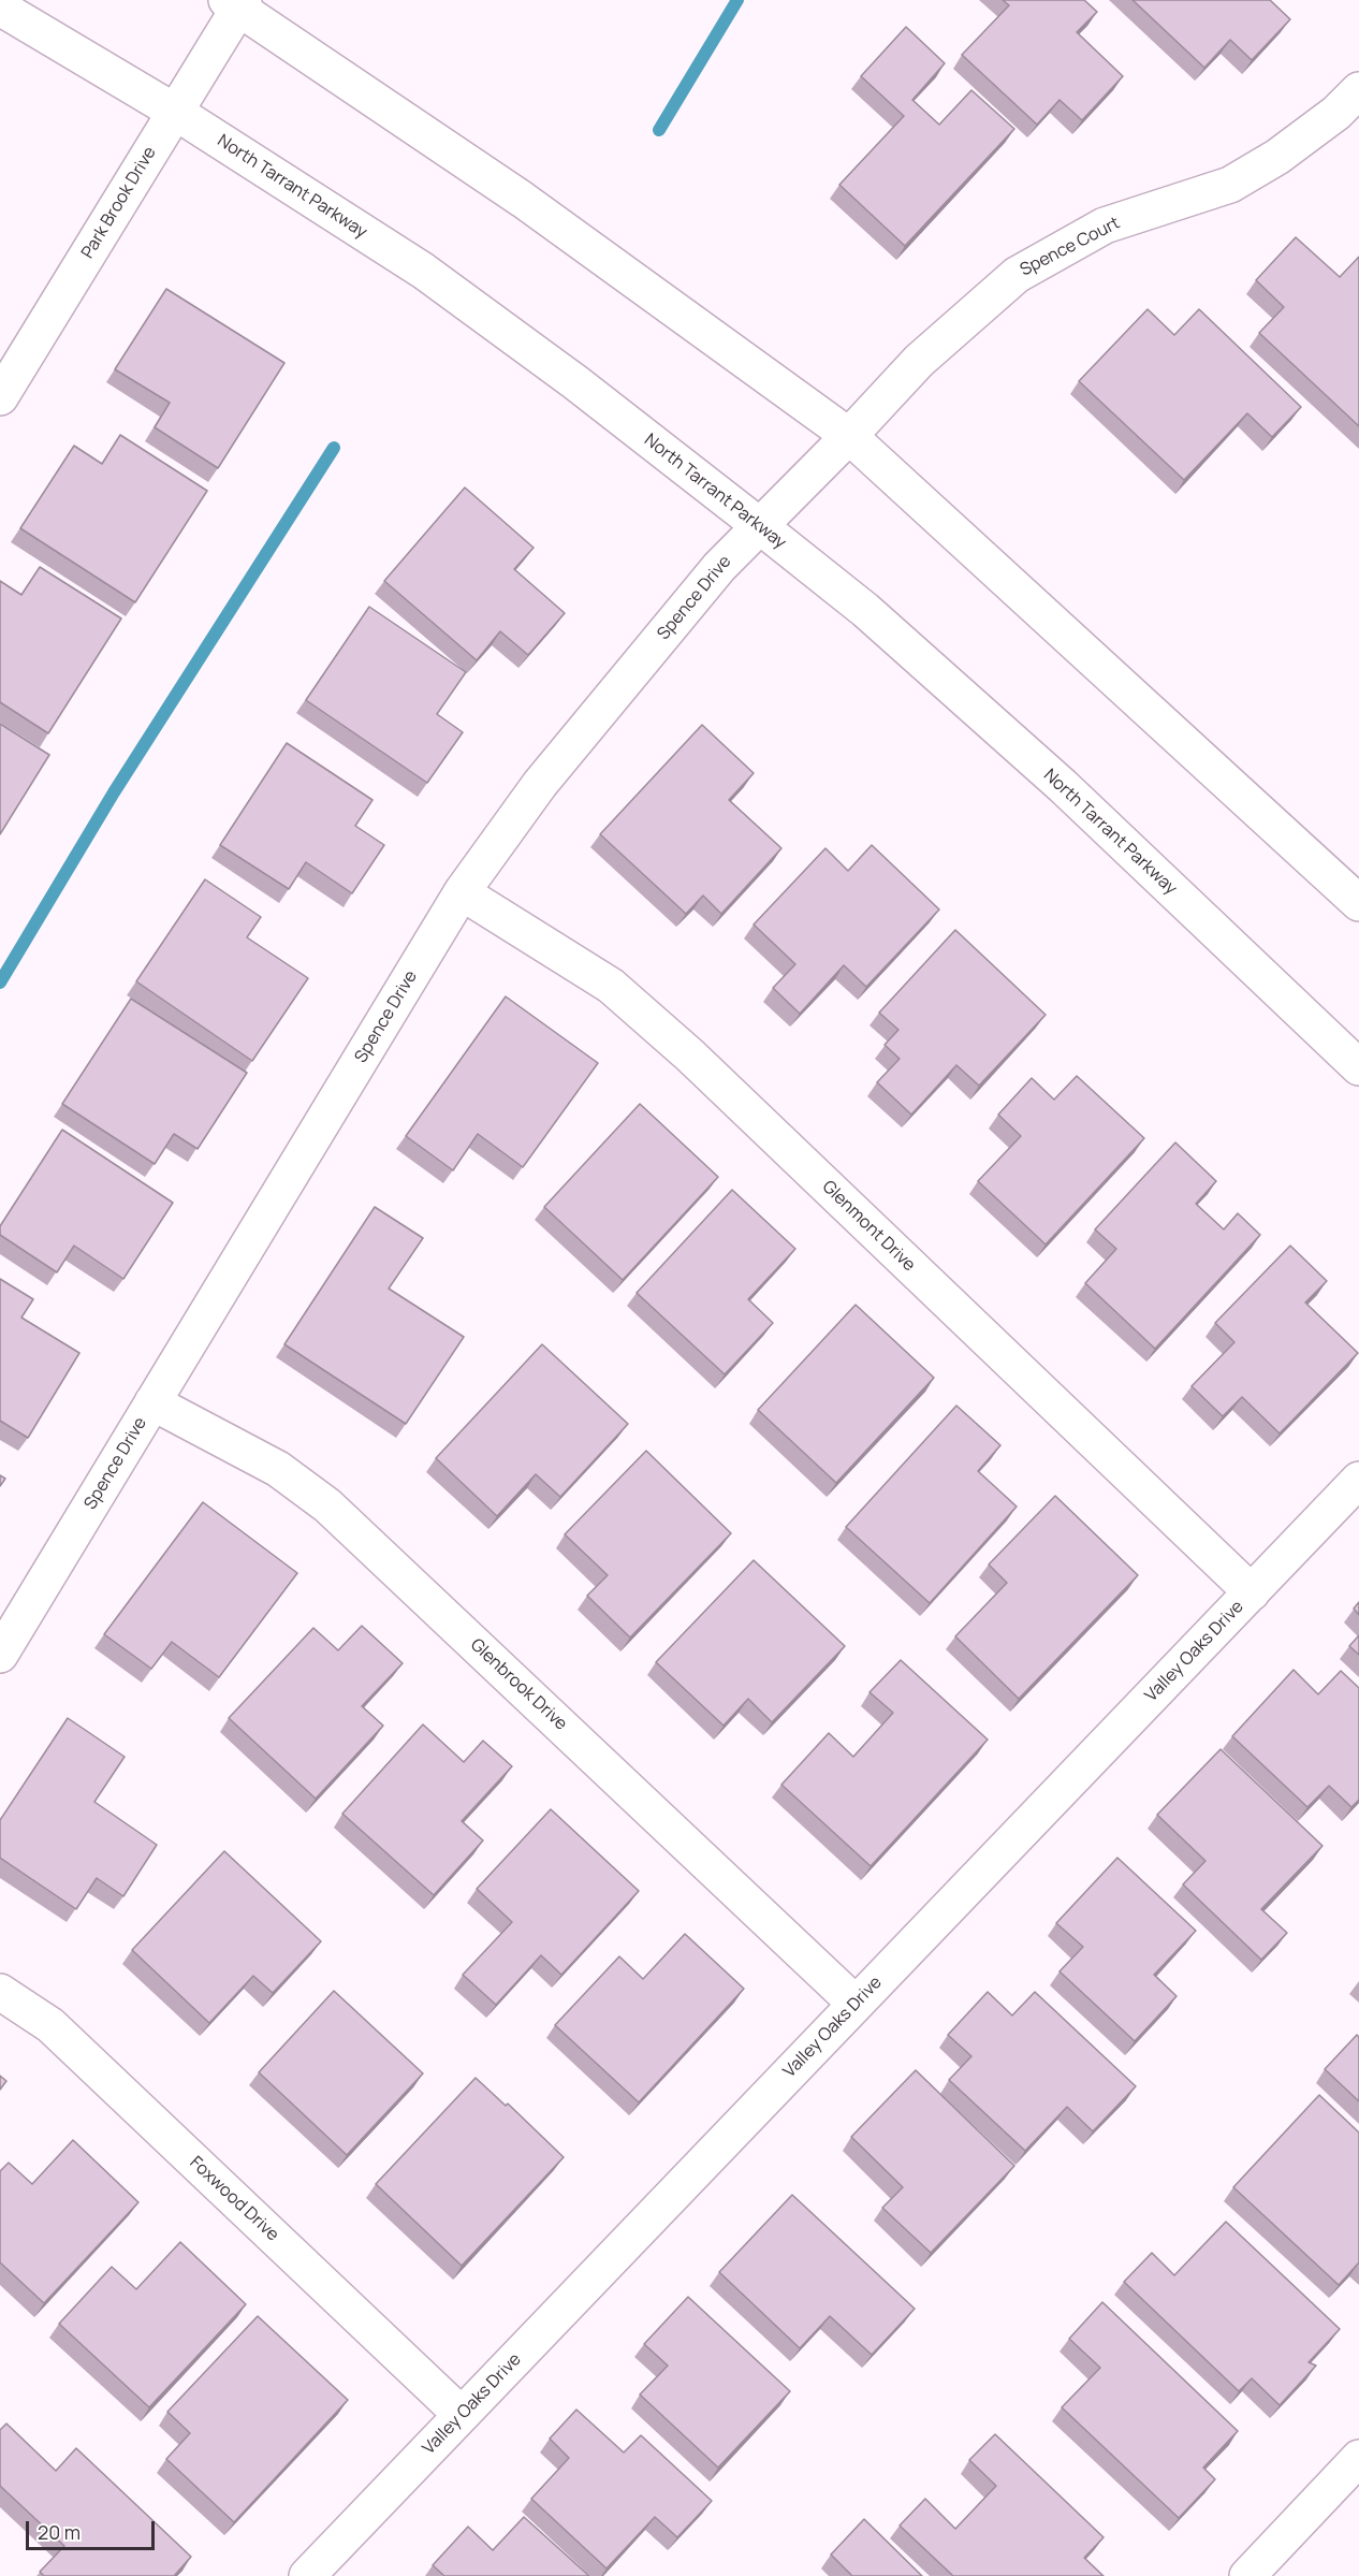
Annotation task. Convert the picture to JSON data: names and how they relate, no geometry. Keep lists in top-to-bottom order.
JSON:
{
  "streets": {
    "street": [
      "North Tarrant Parkway",
      "Park Brook Drive",
      "Spence Court",
      "Spence Drive",
      "Glenmont Drive",
      "Valley Oaks Drive",
      "Glenbrook Drive",
      "Foxwood Drive"
    ]
  },
  "crossings": [
    ["North Tarrant Parkway", "Park Brook Drive"],
    ["North Tarrant Parkway", "Spence Drive"],
    ["Spence Court", "Spence Drive"],
    ["Spence Drive", "Glenmont Drive"],
    ["Spence Drive", "Glenbrook Drive"],
    ["Glenmont Drive", "Valley Oaks Drive"],
    ["Valley Oaks Drive", "Glenbrook Drive"],
    ["Valley Oaks Drive", "Foxwood Drive"]
  ],
  "scale_bar": "20 m"
}
